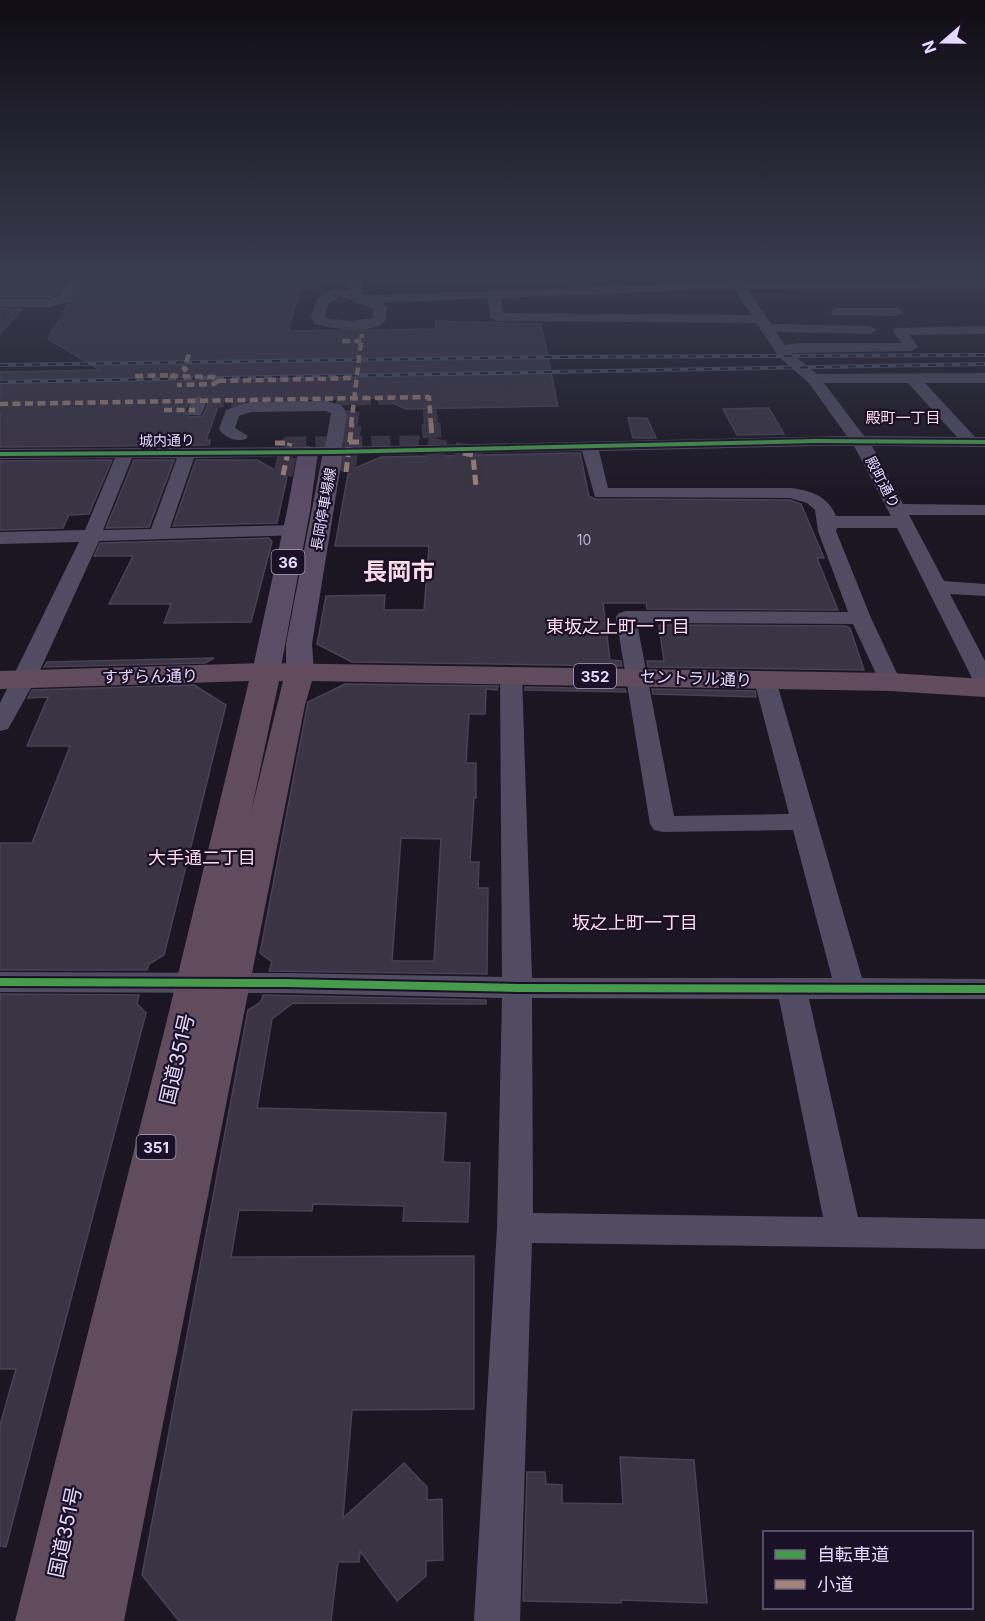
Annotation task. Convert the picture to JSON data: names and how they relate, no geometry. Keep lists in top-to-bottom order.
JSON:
{
  "streets": {
    "highway": [
      "すずらん通り",
      "352",
      "セントラル通り",
      "国道351号",
      "351"
    ],
    "main road": ["長岡停車場線", "36"],
    "street": ["城内通り", "殿町通り"]
  },
  "crossings": [
    ["城内通り", "殿町通り"],
    ["城内通り", "長岡停車場線"],
    ["長岡停車場線", "すずらん通り"],
    ["長岡停車場線", "セントラル通り"],
    ["長岡停車場線", "国道351号"],
    ["すずらん通り", "セントラル通り"],
    ["すずらん通り", "国道351号"],
    ["セントラル通り", "国道351号"]
  ],
  "districts": [
    "殿町一丁目",
    "長岡市",
    "東坂之上町一丁目",
    "大手通二丁目",
    "坂之上町一丁目"
  ],
  "house_numbers": ["10"],
  "legend": ["自転車道", "小道"],
  "north": "left"
}
